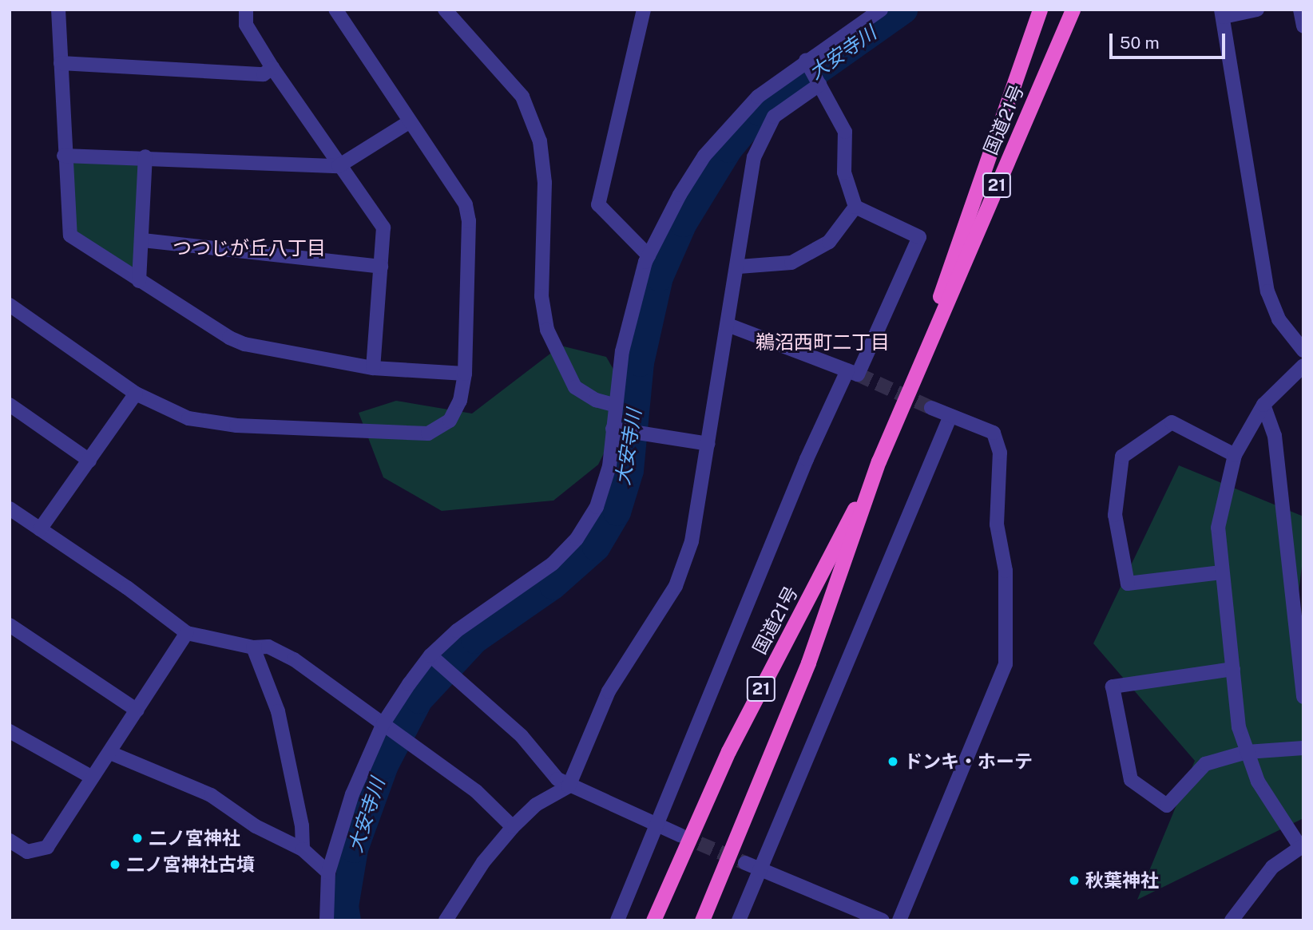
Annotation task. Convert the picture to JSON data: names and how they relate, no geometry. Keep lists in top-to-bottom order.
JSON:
{
  "streets": {
    "highway": ["国道21号", "21"]
  },
  "crossings": [
    ["国道21号", "21"]
  ],
  "districts": ["つつじが丘八丁目", "鵜沼西町二丁目"],
  "water": ["大安寺川"],
  "places": [
    "ドンキ・ホーテ",
    "二ノ宮神社",
    "二ノ宮神社古墳",
    "秋葉神社"
  ],
  "scale_bar": "50 m"
}
